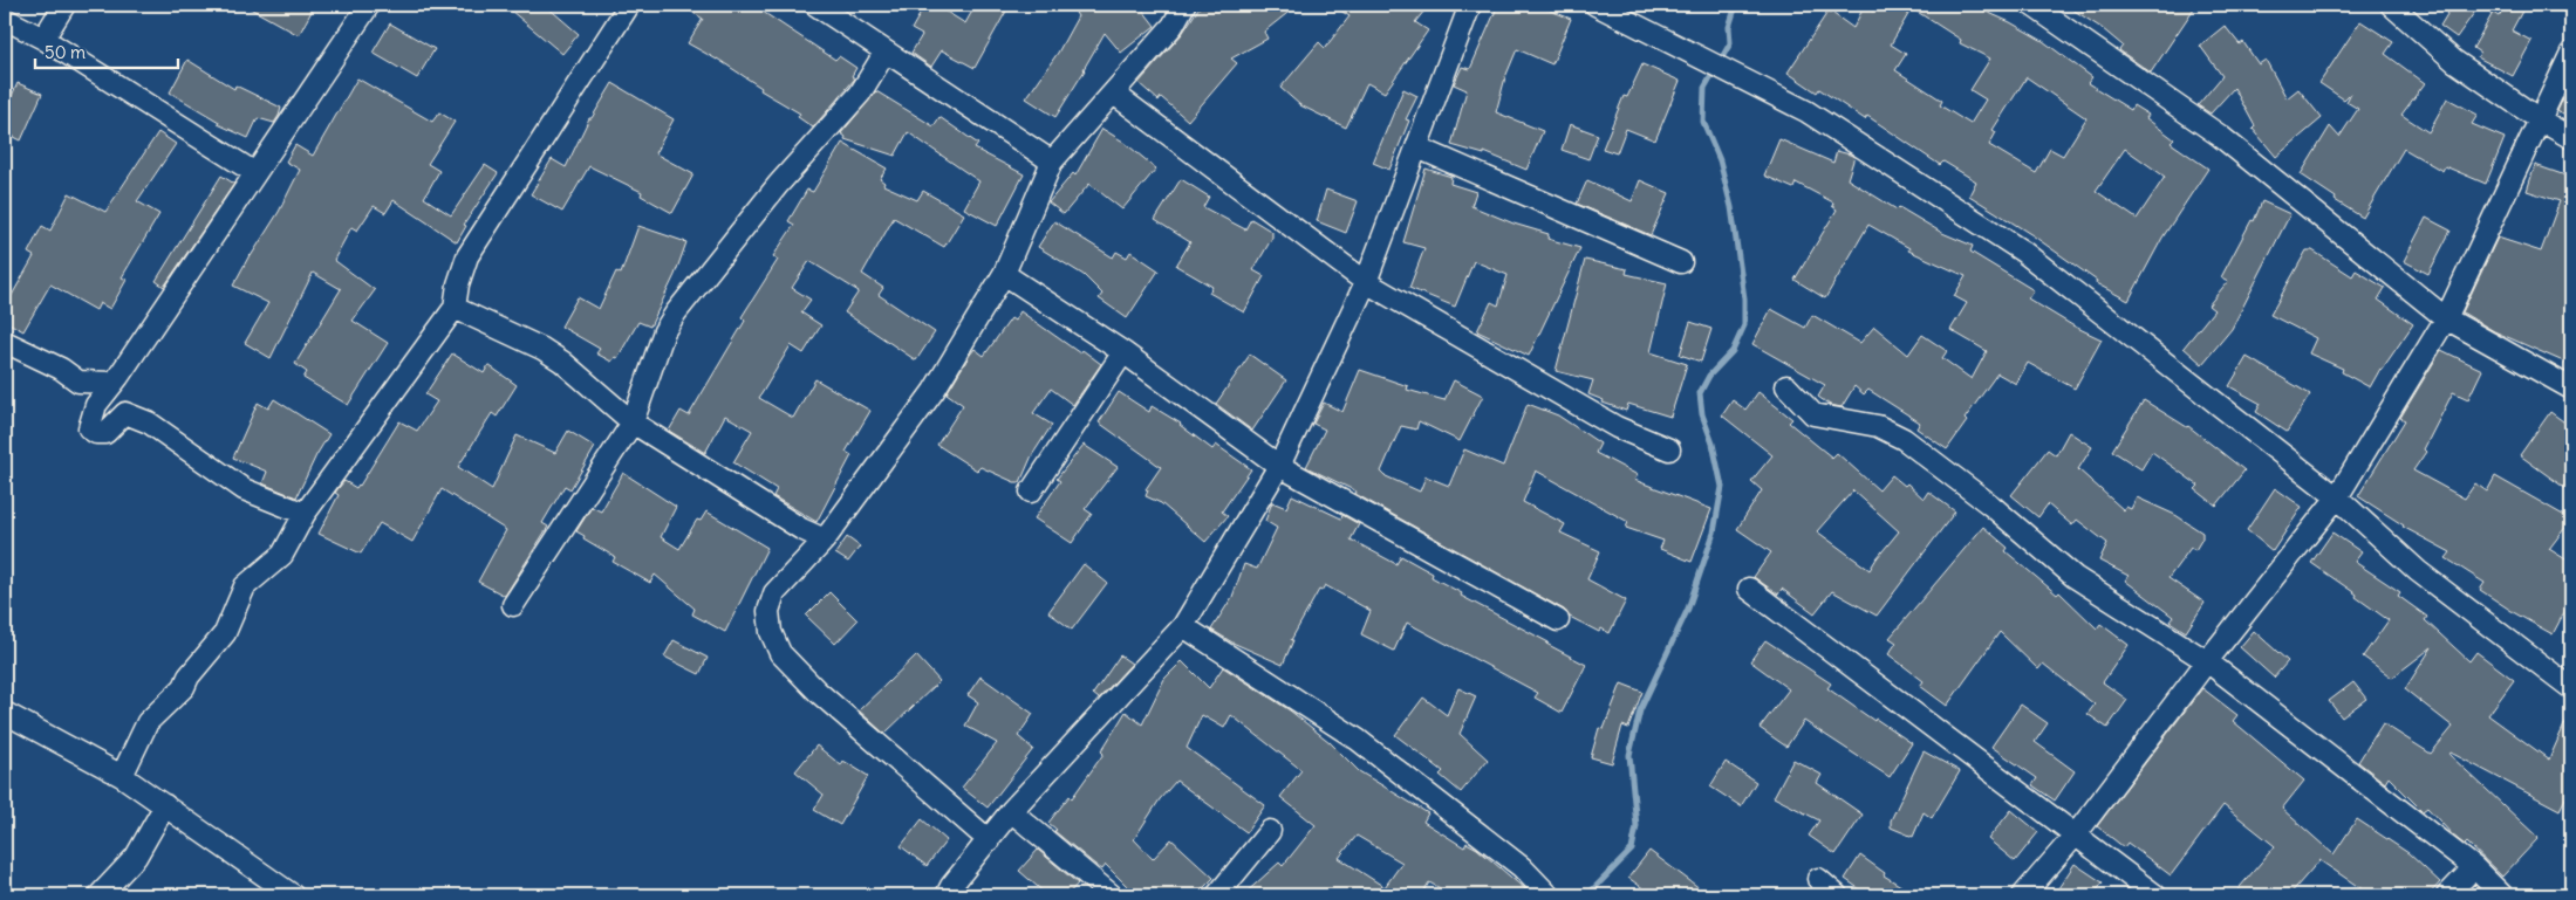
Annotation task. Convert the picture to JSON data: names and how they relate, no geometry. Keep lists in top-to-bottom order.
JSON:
{
  "scale_bar": "50 m"
}
